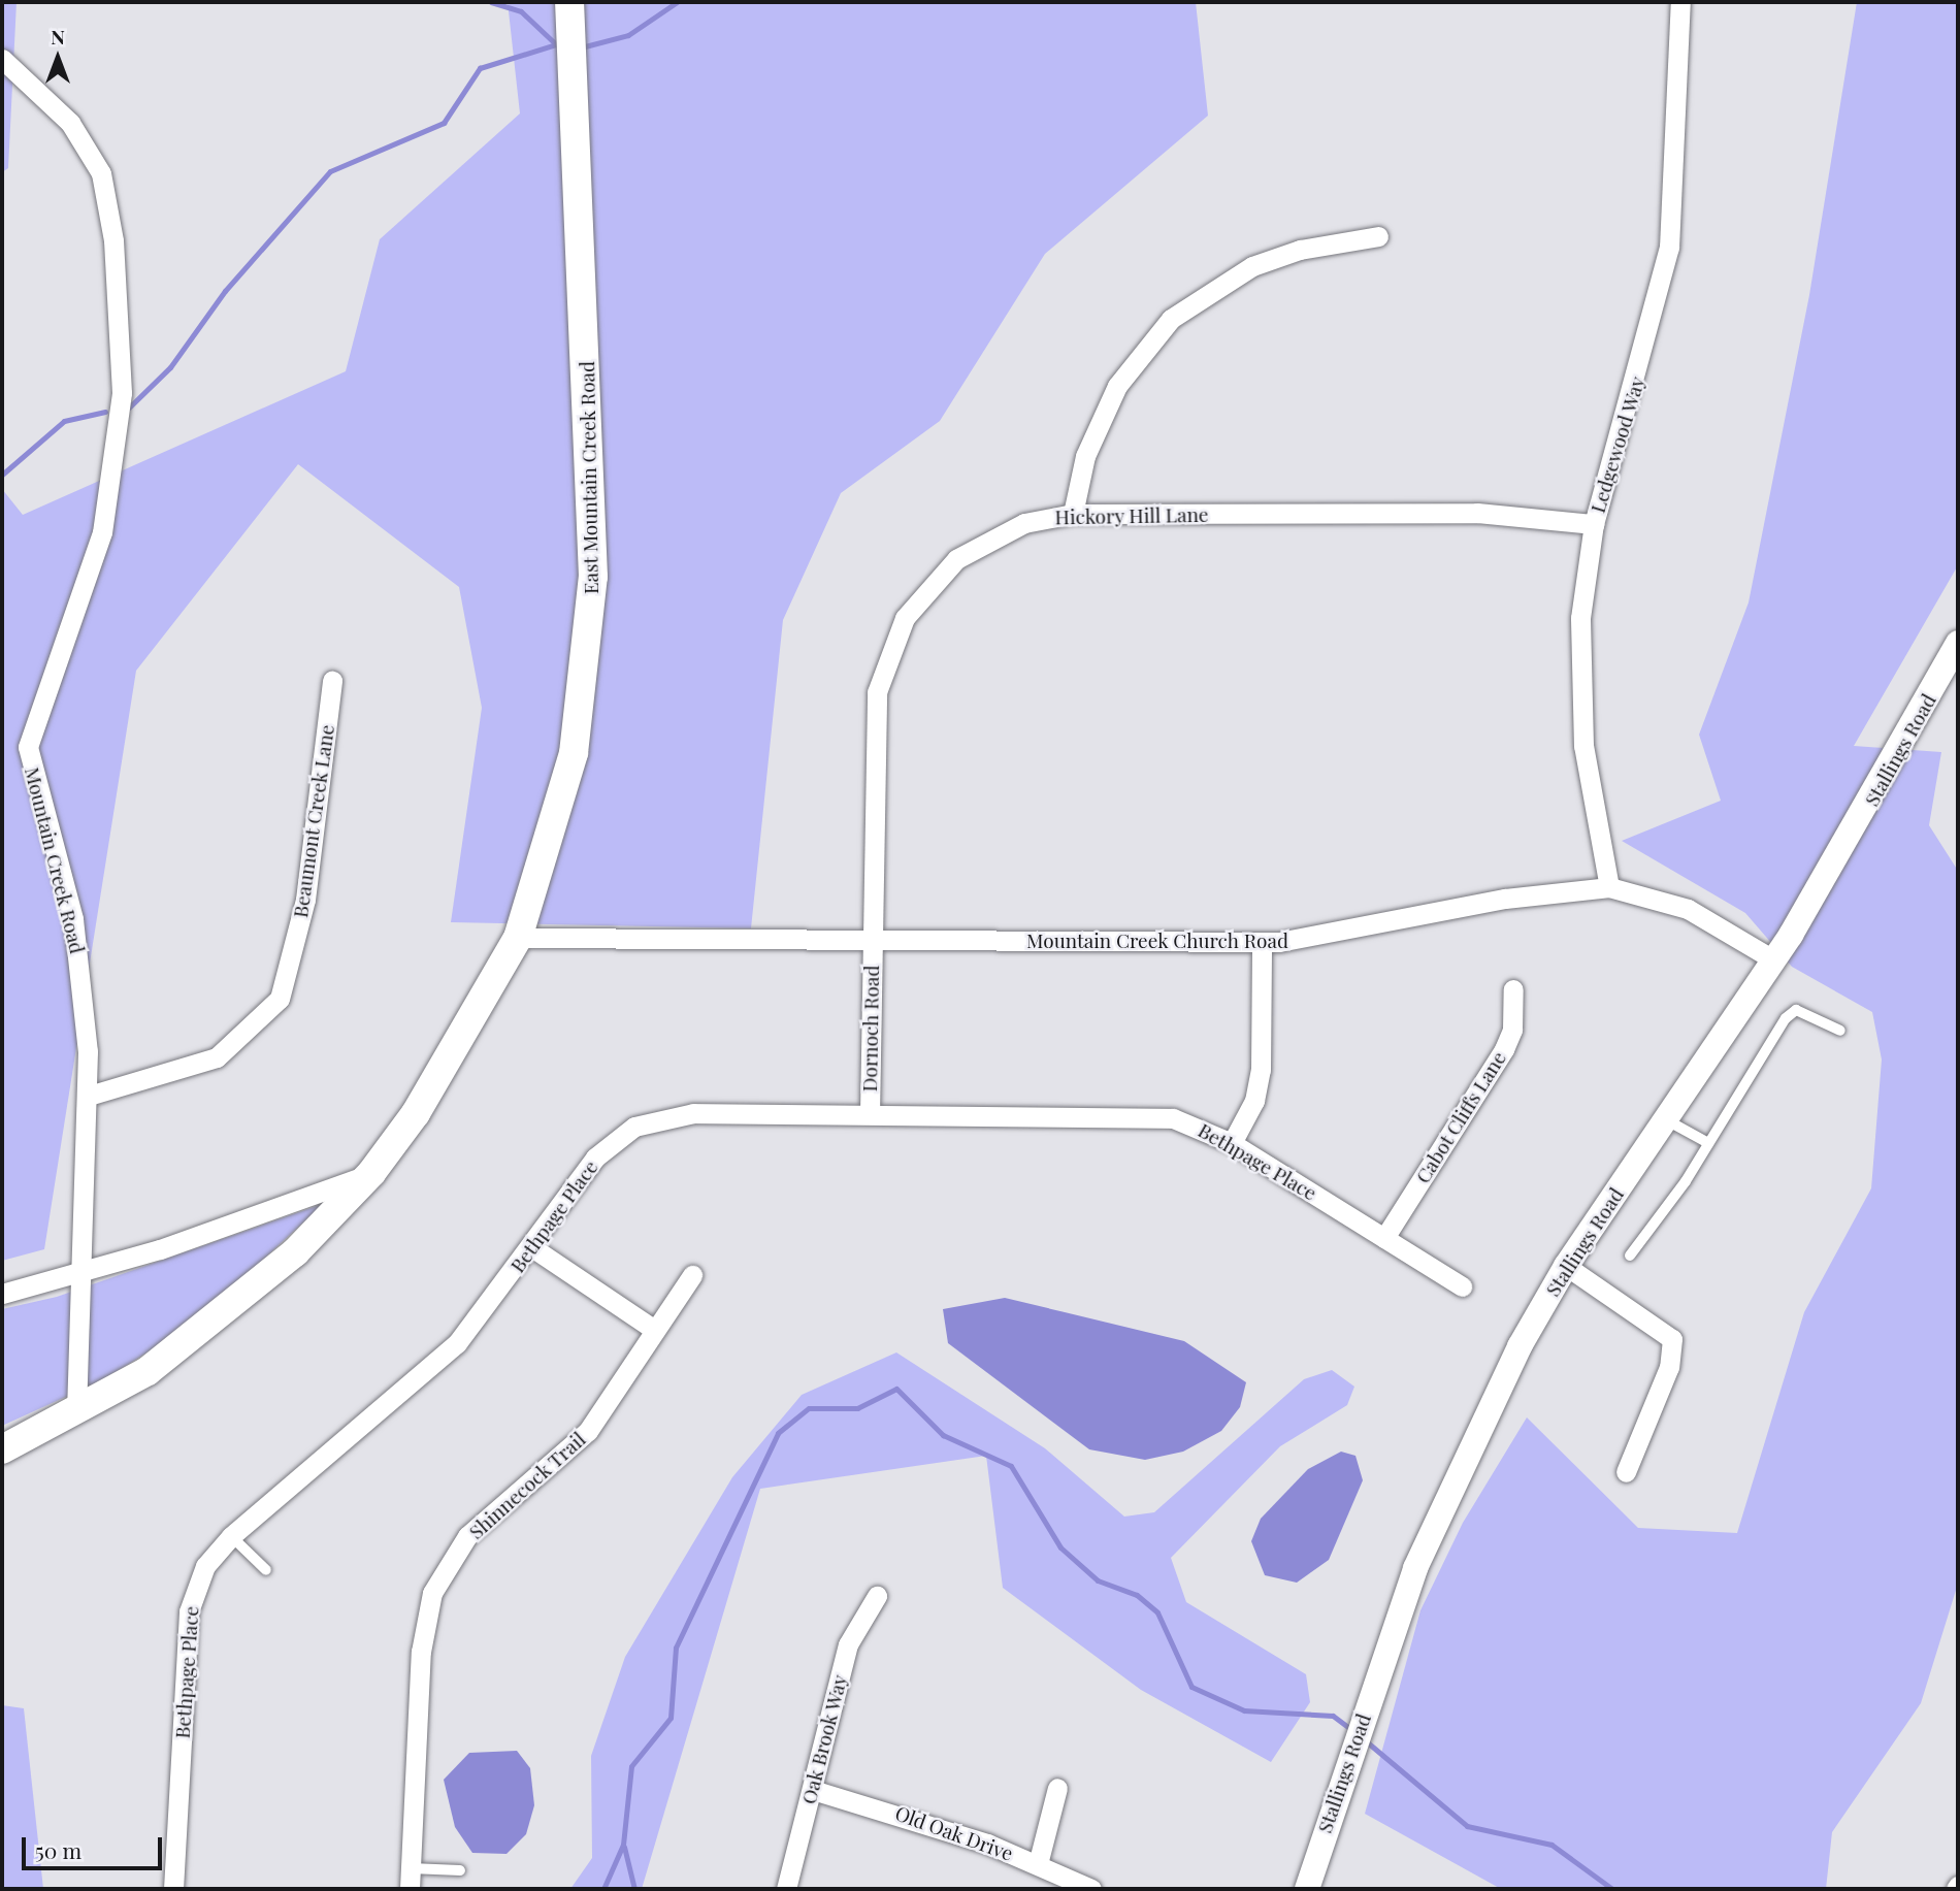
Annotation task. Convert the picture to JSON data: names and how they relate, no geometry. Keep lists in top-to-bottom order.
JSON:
{
  "streets": {
    "main road": ["East Mountain Creek Road"],
    "street": [
      "Ledgewood Way",
      "Hickory Hill Lane",
      "Stallings Road",
      "Beaumont Creek Lane",
      "Mountain Creek Road",
      "Mountain Creek Church Road",
      "Dornoch Road",
      "Cabot Cliffs Lane",
      "Bethpage Place",
      "Shinnecock Trail",
      "Oak Brook Way",
      "Old Oak Drive"
    ]
  },
  "crossings": [
    ["Ledgewood Way", "Hickory Hill Lane"],
    ["Ledgewood Way", "Mountain Creek Church Road"],
    ["East Mountain Creek Road", "Mountain Creek Road"],
    ["East Mountain Creek Road", "Mountain Creek Church Road"],
    ["Hickory Hill Lane", "Mountain Creek Church Road"],
    ["Hickory Hill Lane", "Dornoch Road"],
    ["Stallings Road", "Mountain Creek Church Road"],
    ["Beaumont Creek Lane", "Mountain Creek Road"],
    ["Mountain Creek Church Road", "Dornoch Road"],
    ["Dornoch Road", "Bethpage Place"],
    ["Cabot Cliffs Lane", "Bethpage Place"],
    ["Oak Brook Way", "Old Oak Drive"]
  ],
  "scale_bar": "50 m",
  "north": "top"
}
